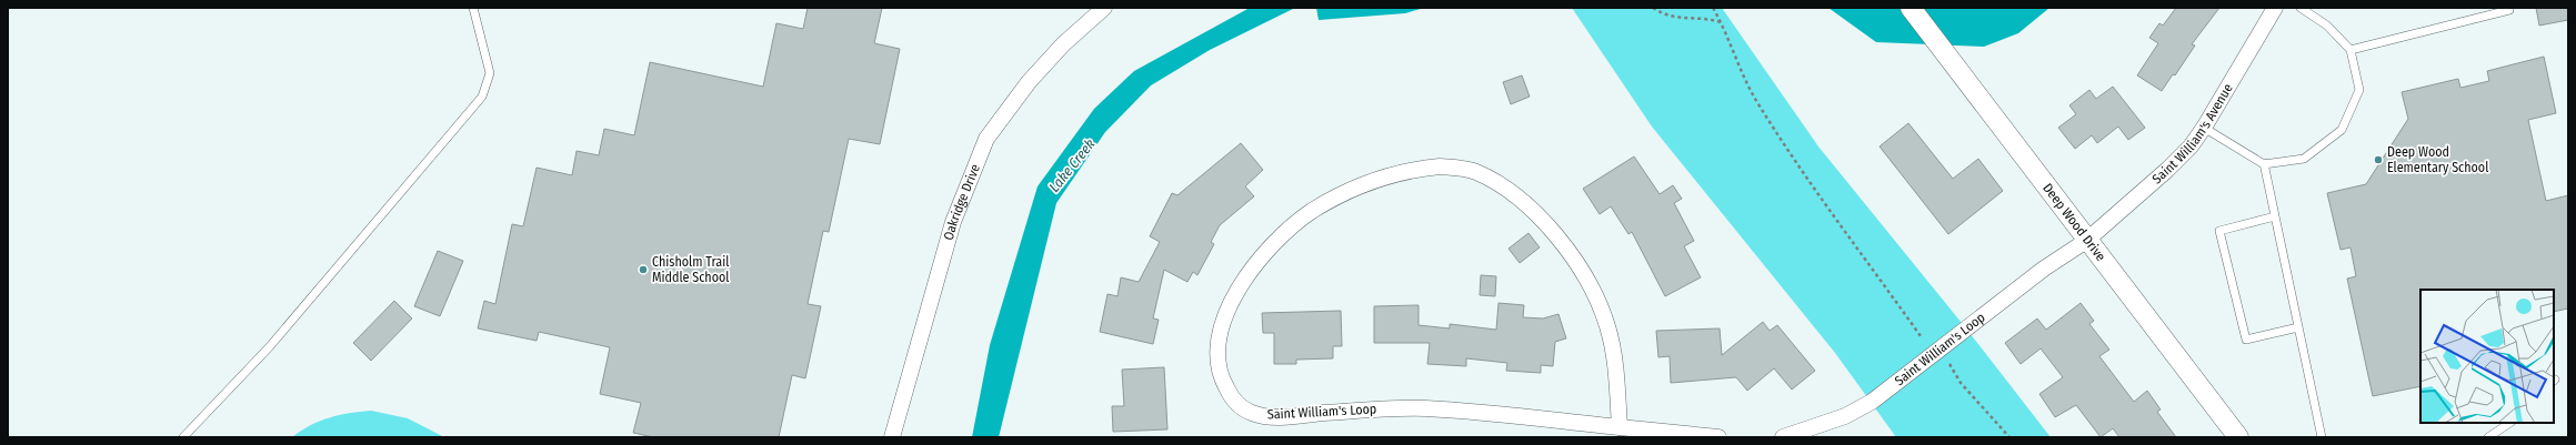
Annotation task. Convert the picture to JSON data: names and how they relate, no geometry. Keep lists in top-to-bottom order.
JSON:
{
  "streets": {
    "street": [
      "Saint William's Avenue",
      "Oakridge Drive",
      "Deep Wood Drive",
      "Saint William's Loop"
    ]
  },
  "crossings": [
    ["Saint William's Avenue", "Deep Wood Drive"],
    ["Saint William's Avenue", "Saint William's Loop"],
    ["Deep Wood Drive", "Saint William's Loop"]
  ],
  "water": ["Lake Creek"],
  "places": ["Deep Wood Elementary School", "Chisholm Trail Middle School"]
}
